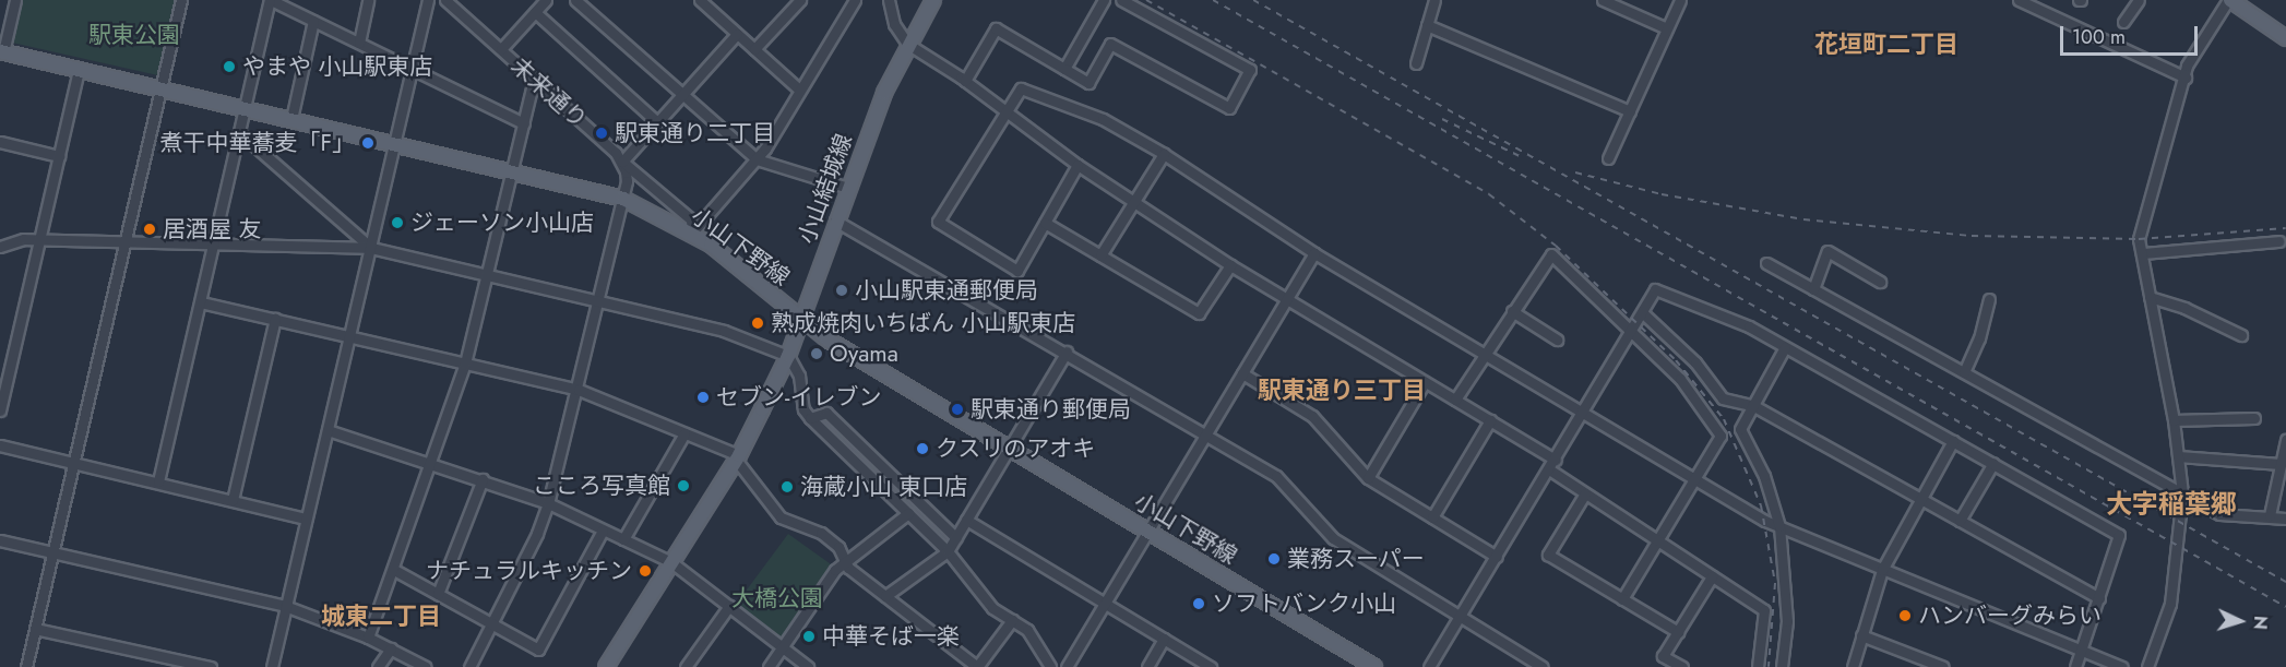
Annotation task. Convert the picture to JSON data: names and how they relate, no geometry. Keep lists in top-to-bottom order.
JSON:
{
  "streets": {
    "main road": ["小山結城線", "小山下野線"],
    "street": ["未来通り"]
  },
  "crossings": [
    ["未来通り", "小山下野線"],
    ["小山結城線", "小山下野線"]
  ],
  "districts": [
    "花垣町二丁目",
    "駅東通り三丁目",
    "大字稲葉郷",
    "城東二丁目"
  ],
  "parks": ["駅東公園", "大橋公園"],
  "places": [
    "やまや 小山駅東店",
    "駅東通り二丁目",
    "煮干中華蕎麦「F」",
    "ジェーソン小山店",
    "居酒屋 友",
    "小山駅東通郵便局",
    "熟成焼肉いちばん 小山駅東店",
    "Oyama",
    "セブン-イレブン",
    "駅東通り郵便局",
    "クスリのアオキ",
    "こころ写真館",
    "海蔵小山 東口店",
    "業務スーパー",
    "ナチュラルキッチン",
    "ソフトバンク小山",
    "ハンバーグみらい",
    "中華そば一楽"
  ],
  "scale_bar": "100 m",
  "north": "right"
}
